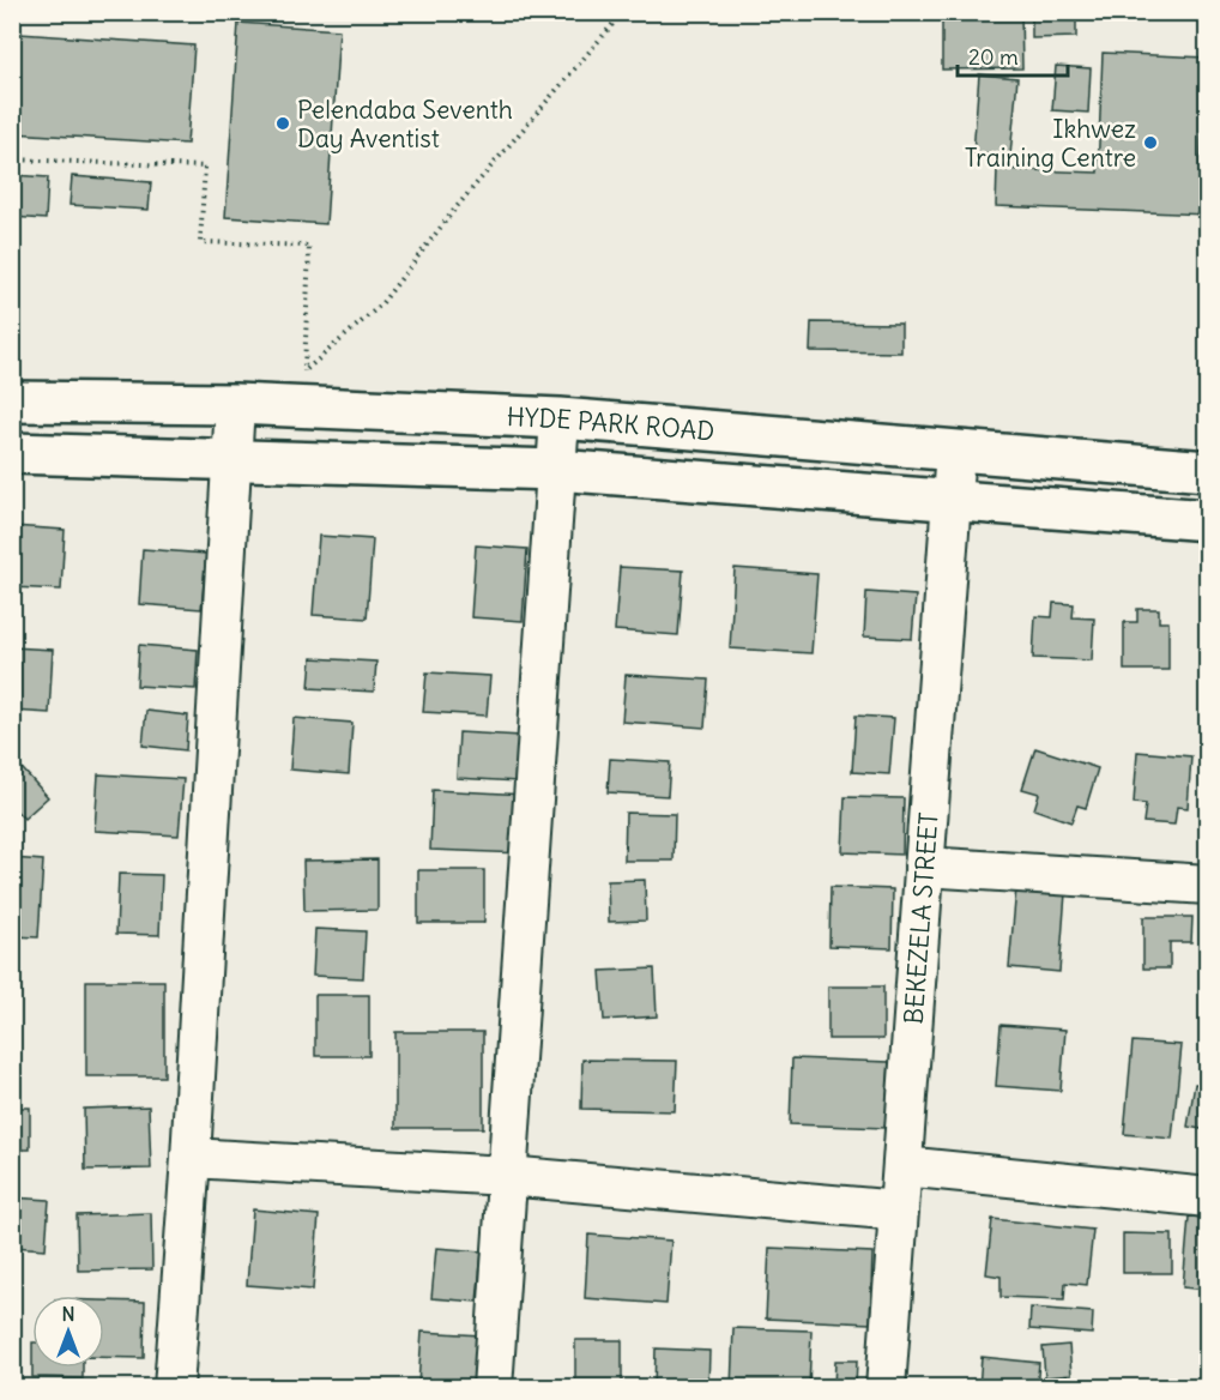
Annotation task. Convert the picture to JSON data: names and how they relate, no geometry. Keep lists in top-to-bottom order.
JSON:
{
  "streets": {
    "street": ["HYDE PARK ROAD", "BEKEZELA STREET"]
  },
  "crossings": [
    ["HYDE PARK ROAD", "BEKEZELA STREET"]
  ],
  "places": ["Pelendaba Seventh Day Aventist", "Ikhwez Training Centre"],
  "scale_bar": "20 m",
  "north": "top"
}
